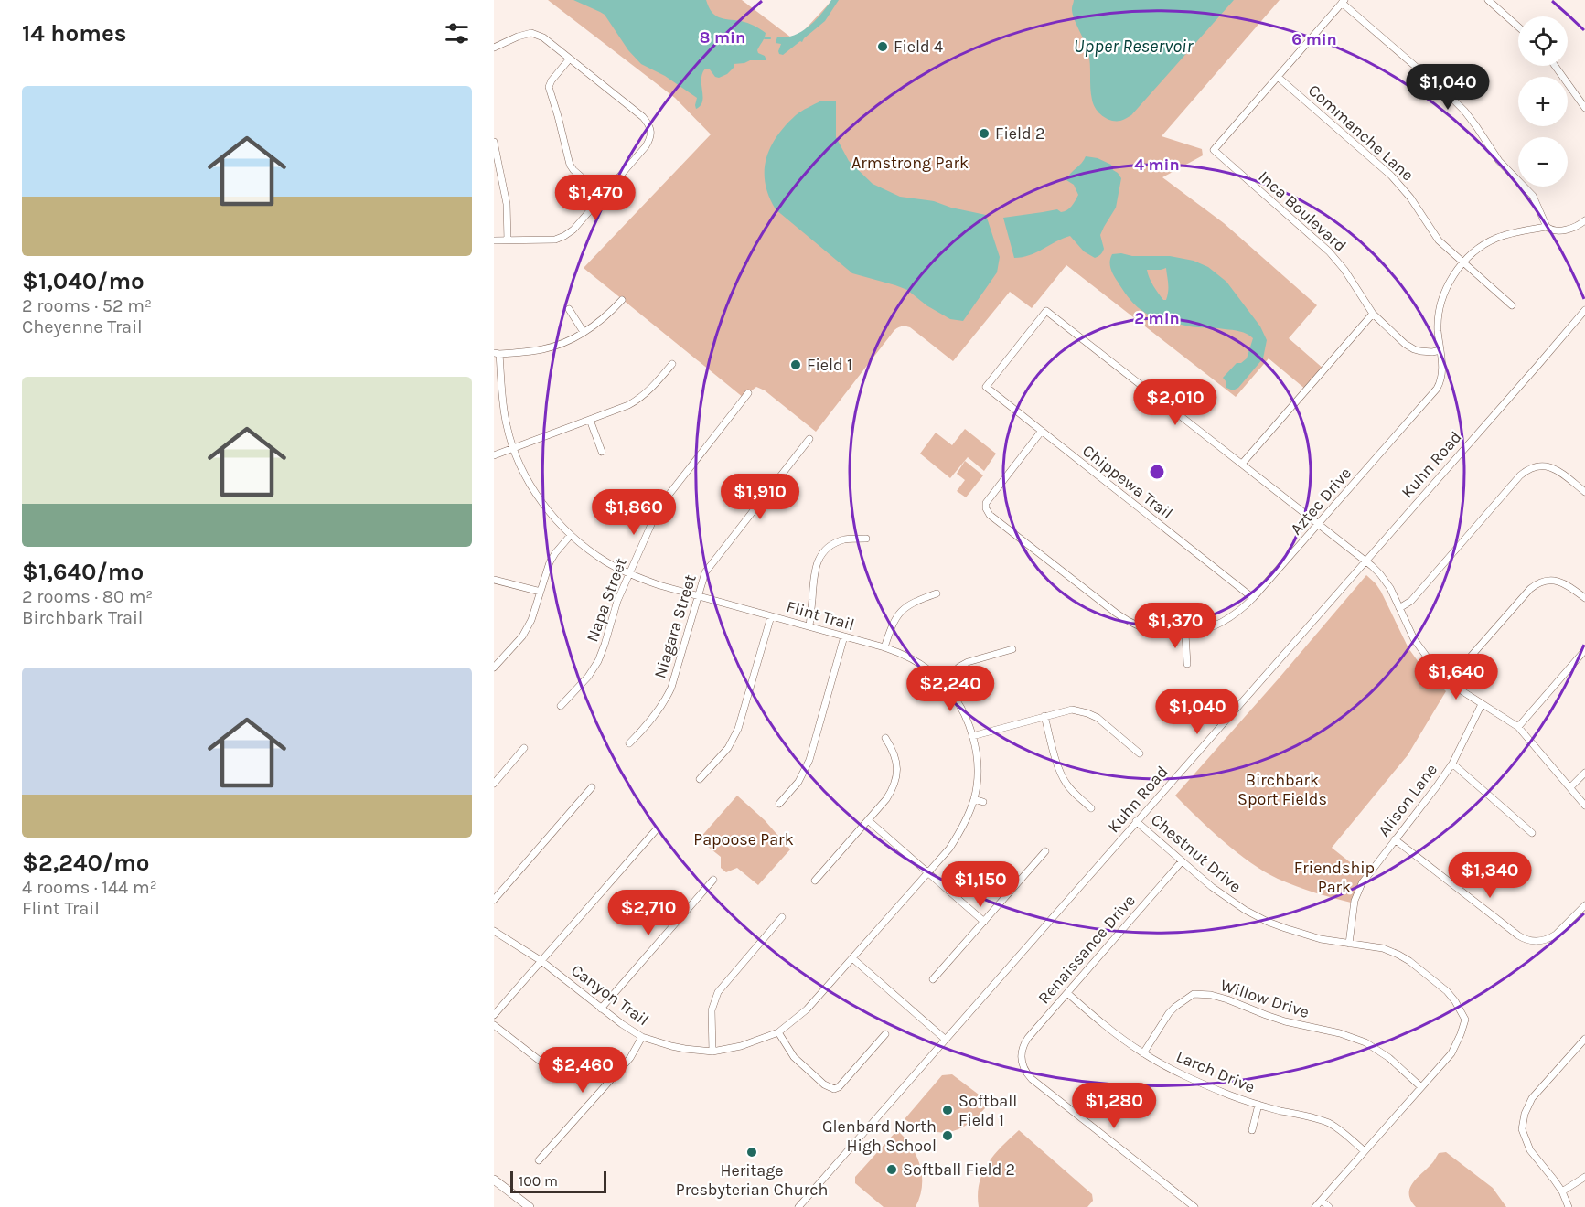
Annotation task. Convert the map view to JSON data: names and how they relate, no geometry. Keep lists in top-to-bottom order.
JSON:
{
  "streets": {
    "street": [
      "Commanche Lane",
      "Inca Boulevard",
      "Kuhn Road",
      "Chippewa Trail",
      "Aztec Drive",
      "Napa Street",
      "Flint Trail",
      "Niagara Street",
      "Alison Lane",
      "Chestnut Drive",
      "Renaissance Drive",
      "Canyon Trail",
      "Willow Drive",
      "Larch Drive"
    ]
  },
  "crossings": [
    ["Commanche Lane", "Inca Boulevard"],
    ["Commanche Lane", "Aztec Drive"],
    ["Inca Boulevard", "Aztec Drive"],
    ["Kuhn Road", "Chestnut Drive"],
    ["Chippewa Trail", "Aztec Drive"],
    ["Napa Street", "Flint Trail"],
    ["Flint Trail", "Niagara Street"],
    ["Flint Trail", "Canyon Trail"],
    ["Alison Lane", "Chestnut Drive"],
    ["Chestnut Drive", "Renaissance Drive"],
    ["Chestnut Drive", "Willow Drive"],
    ["Renaissance Drive", "Larch Drive"],
    ["Willow Drive", "Larch Drive"]
  ],
  "water": ["Upper Reservoir"],
  "parks": [
    "Armstrong Park",
    "Birchbark Sport Fields",
    "Papoose Park",
    "Friendship Park"
  ],
  "places": [
    "Field 4",
    "Field 2",
    "Field 1",
    "Softball Field 1",
    "Glenbard North High School",
    "Heritage Presbyterian Church",
    "Softball Field 2"
  ],
  "scale_bar": "100 m",
  "page": {
    "heading": "14 homes",
    "map_buttons": ["+", "−"],
    "price": [
      "$1,040",
      "$1,470",
      "$2,010",
      "$1,910",
      "$1,860",
      "$1,370",
      "$1,640",
      "$2,240",
      "$1,040",
      "$1,340",
      "$1,150",
      "$2,710",
      "$2,460",
      "$1,280"
    ],
    "list": [
      {
        "name": "$1,040/mo",
        "note": "2 rooms · 52 m² · Cheyenne Trail"
      },
      {
        "name": "$1,640/mo",
        "note": "2 rooms · 80 m² · Birchbark Trail"
      },
      {
        "name": "$2,240/mo",
        "note": "4 rooms · 144 m² · Flint Trail"
      }
    ],
    "scale": "100 m"
  },
  "rings": [
    "8 min",
    "6 min",
    "4 min",
    "2 min"
  ]
}
